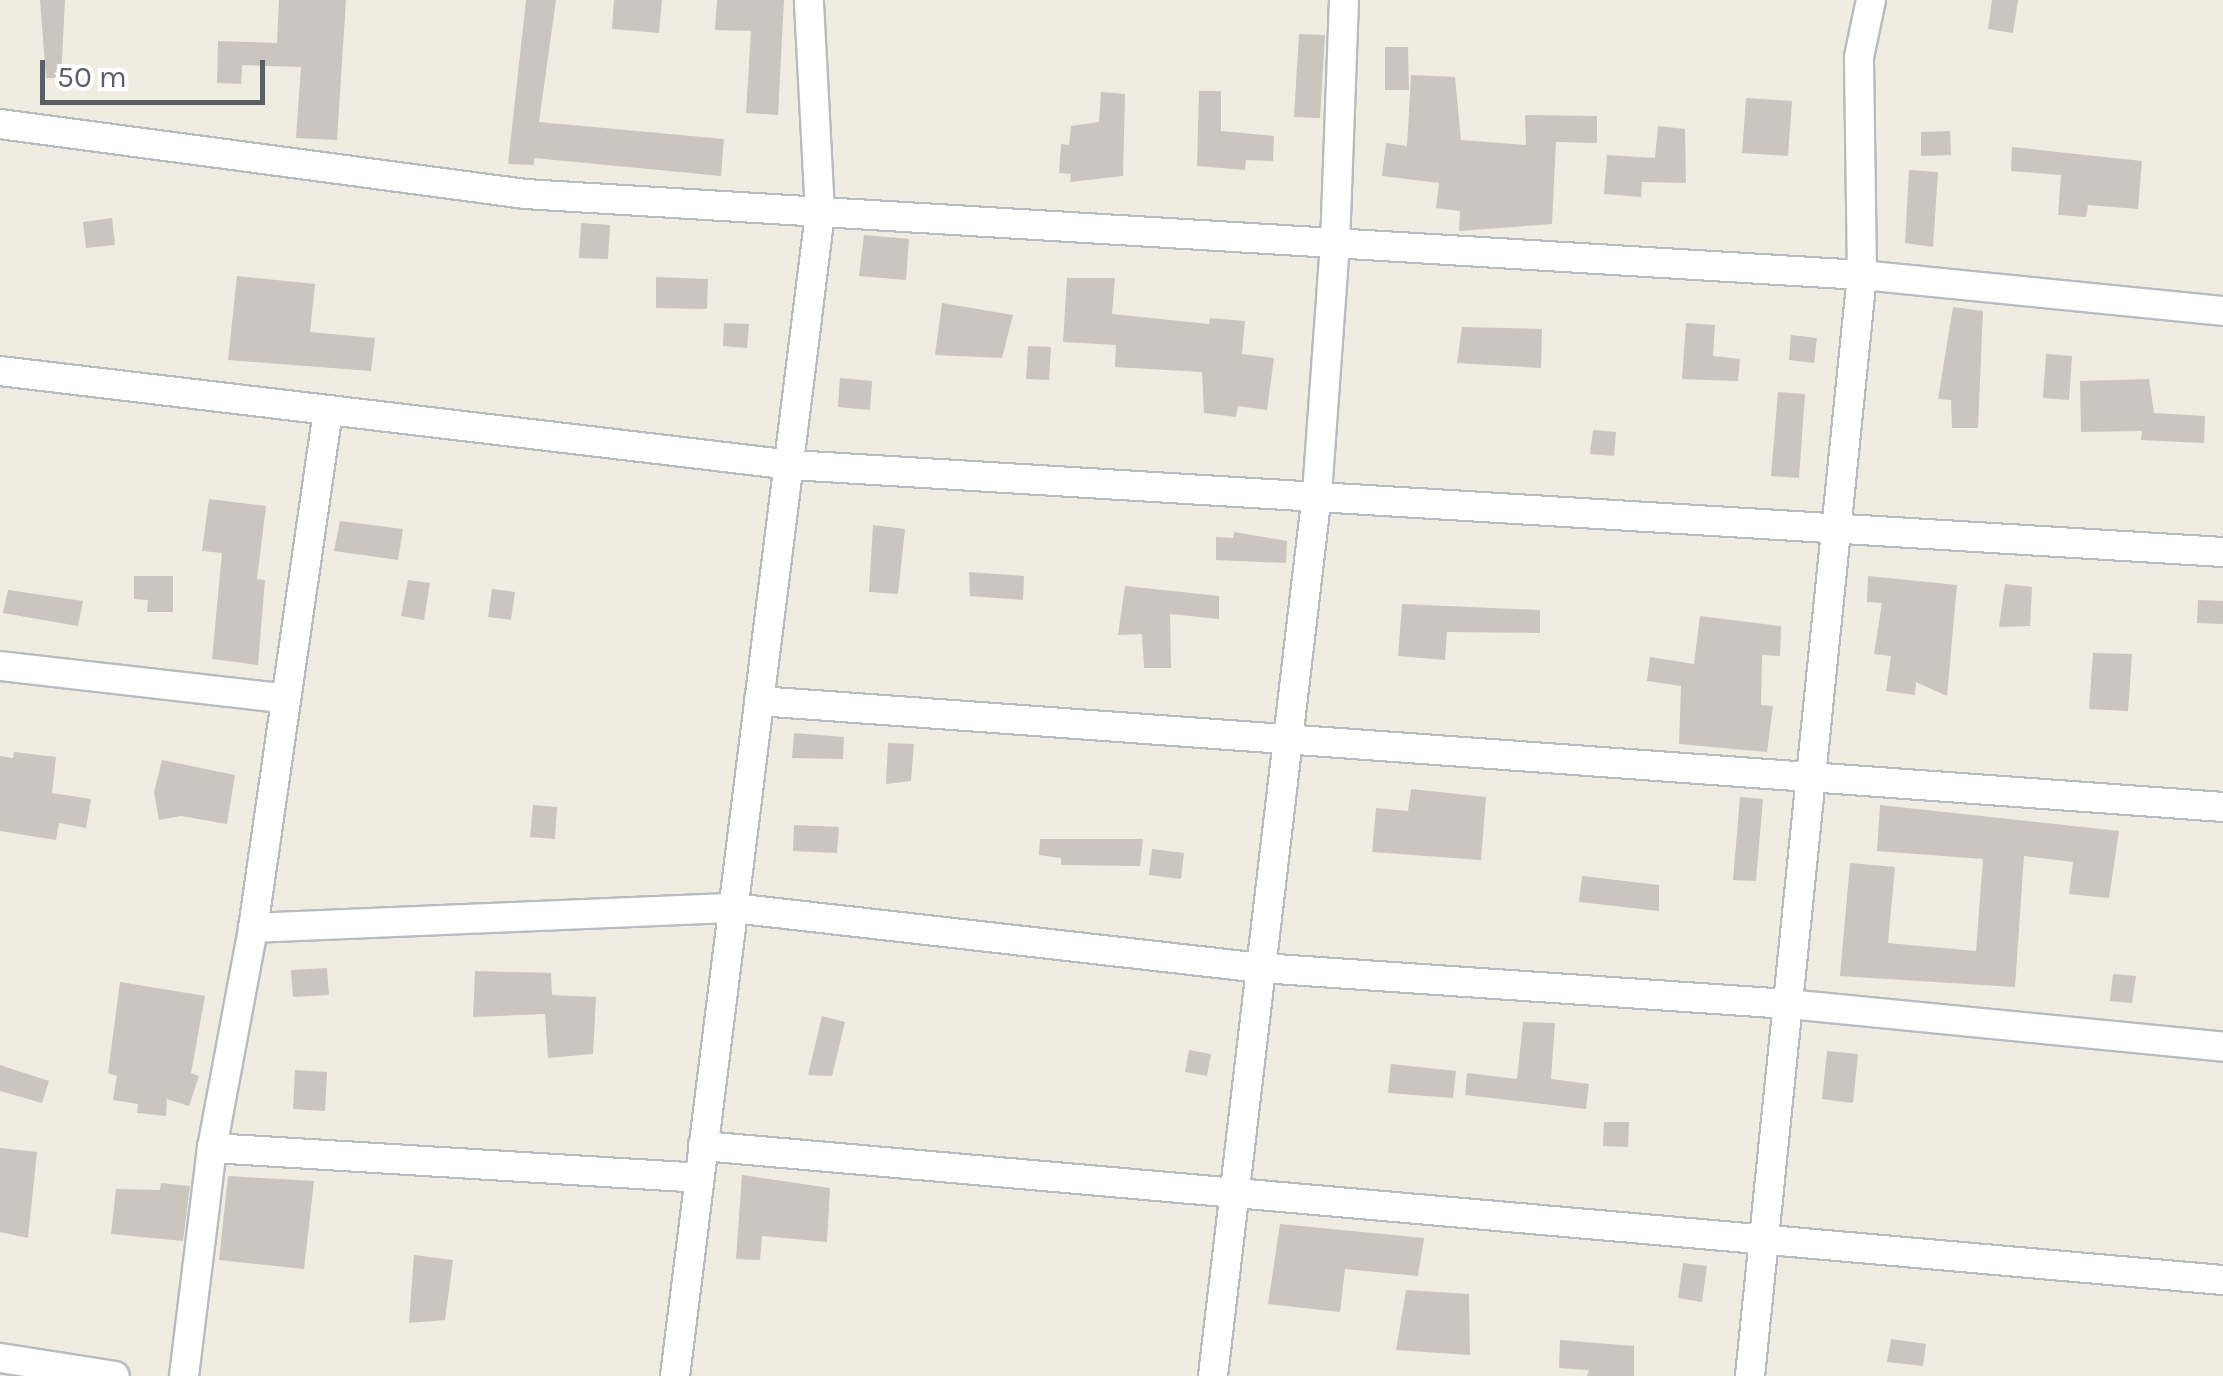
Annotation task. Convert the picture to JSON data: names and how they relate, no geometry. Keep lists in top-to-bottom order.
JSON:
{
  "scale_bar": "50 m"
}
